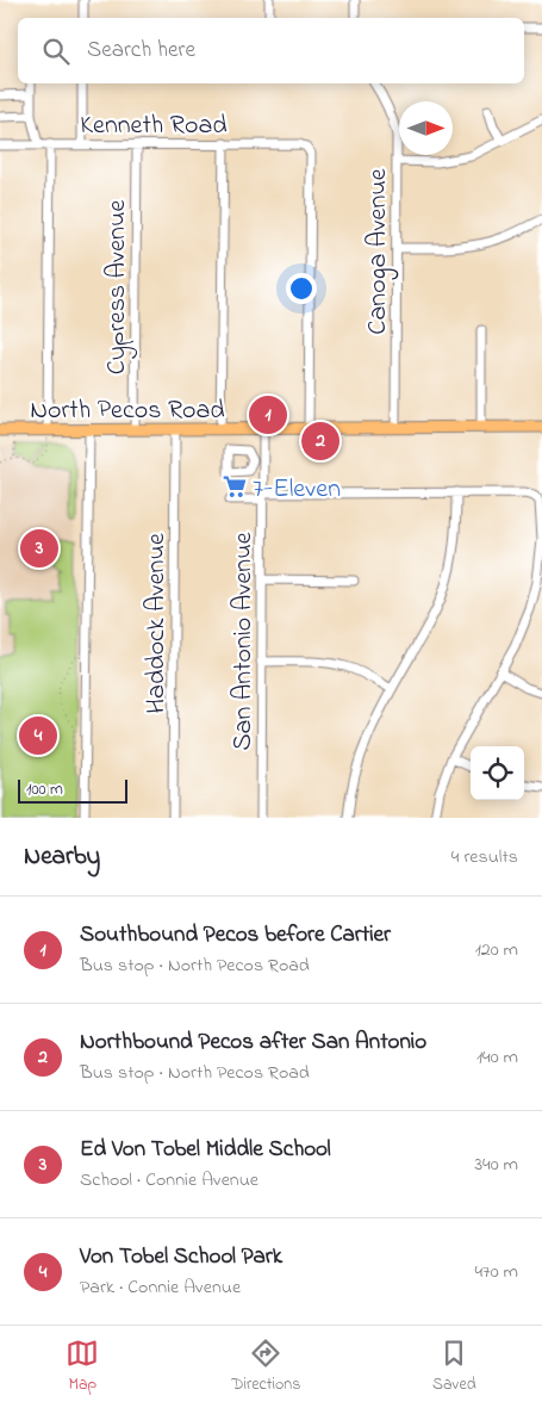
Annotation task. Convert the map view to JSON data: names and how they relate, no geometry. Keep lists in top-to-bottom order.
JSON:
{
  "streets": {
    "main road": ["North Pecos Road"],
    "street": [
      "Kenneth Road",
      "Canoga Avenue",
      "Cypress Avenue",
      "Haddock Avenue",
      "San Antonio Avenue"
    ]
  },
  "crossings": [
    ["Kenneth Road", "Cypress Avenue"],
    ["Kenneth Road", "North Pecos Road"],
    ["Canoga Avenue", "North Pecos Road"],
    ["Cypress Avenue", "North Pecos Road"],
    ["North Pecos Road", "Haddock Avenue"],
    ["North Pecos Road", "San Antonio Avenue"]
  ],
  "places": {
    "supermarket": ["7-Eleven"]
  },
  "scale_bar": "100 m",
  "north": "right",
  "page": {
    "search": "Search here",
    "pins": [
      "1",
      "2",
      "3",
      "4"
    ],
    "scale": "100 m",
    "heading": ["Nearby", "4 results"],
    "list": [
      {
        "mark": "1",
        "name": "Southbound Pecos before Cartier",
        "note": "Bus stop · North Pecos Road",
        "value": "120 m"
      },
      {
        "mark": "2",
        "name": "Northbound Pecos after San Antonio",
        "note": "Bus stop · North Pecos Road",
        "value": "140 m"
      },
      {
        "mark": "3",
        "name": "Ed Von Tobel Middle School",
        "note": "School · Connie Avenue",
        "value": "340 m"
      },
      {
        "mark": "4",
        "name": "Von Tobel School Park",
        "note": "Park · Connie Avenue",
        "value": "470 m"
      }
    ],
    "nav": ["Map", "Directions", "Saved"]
  }
}
